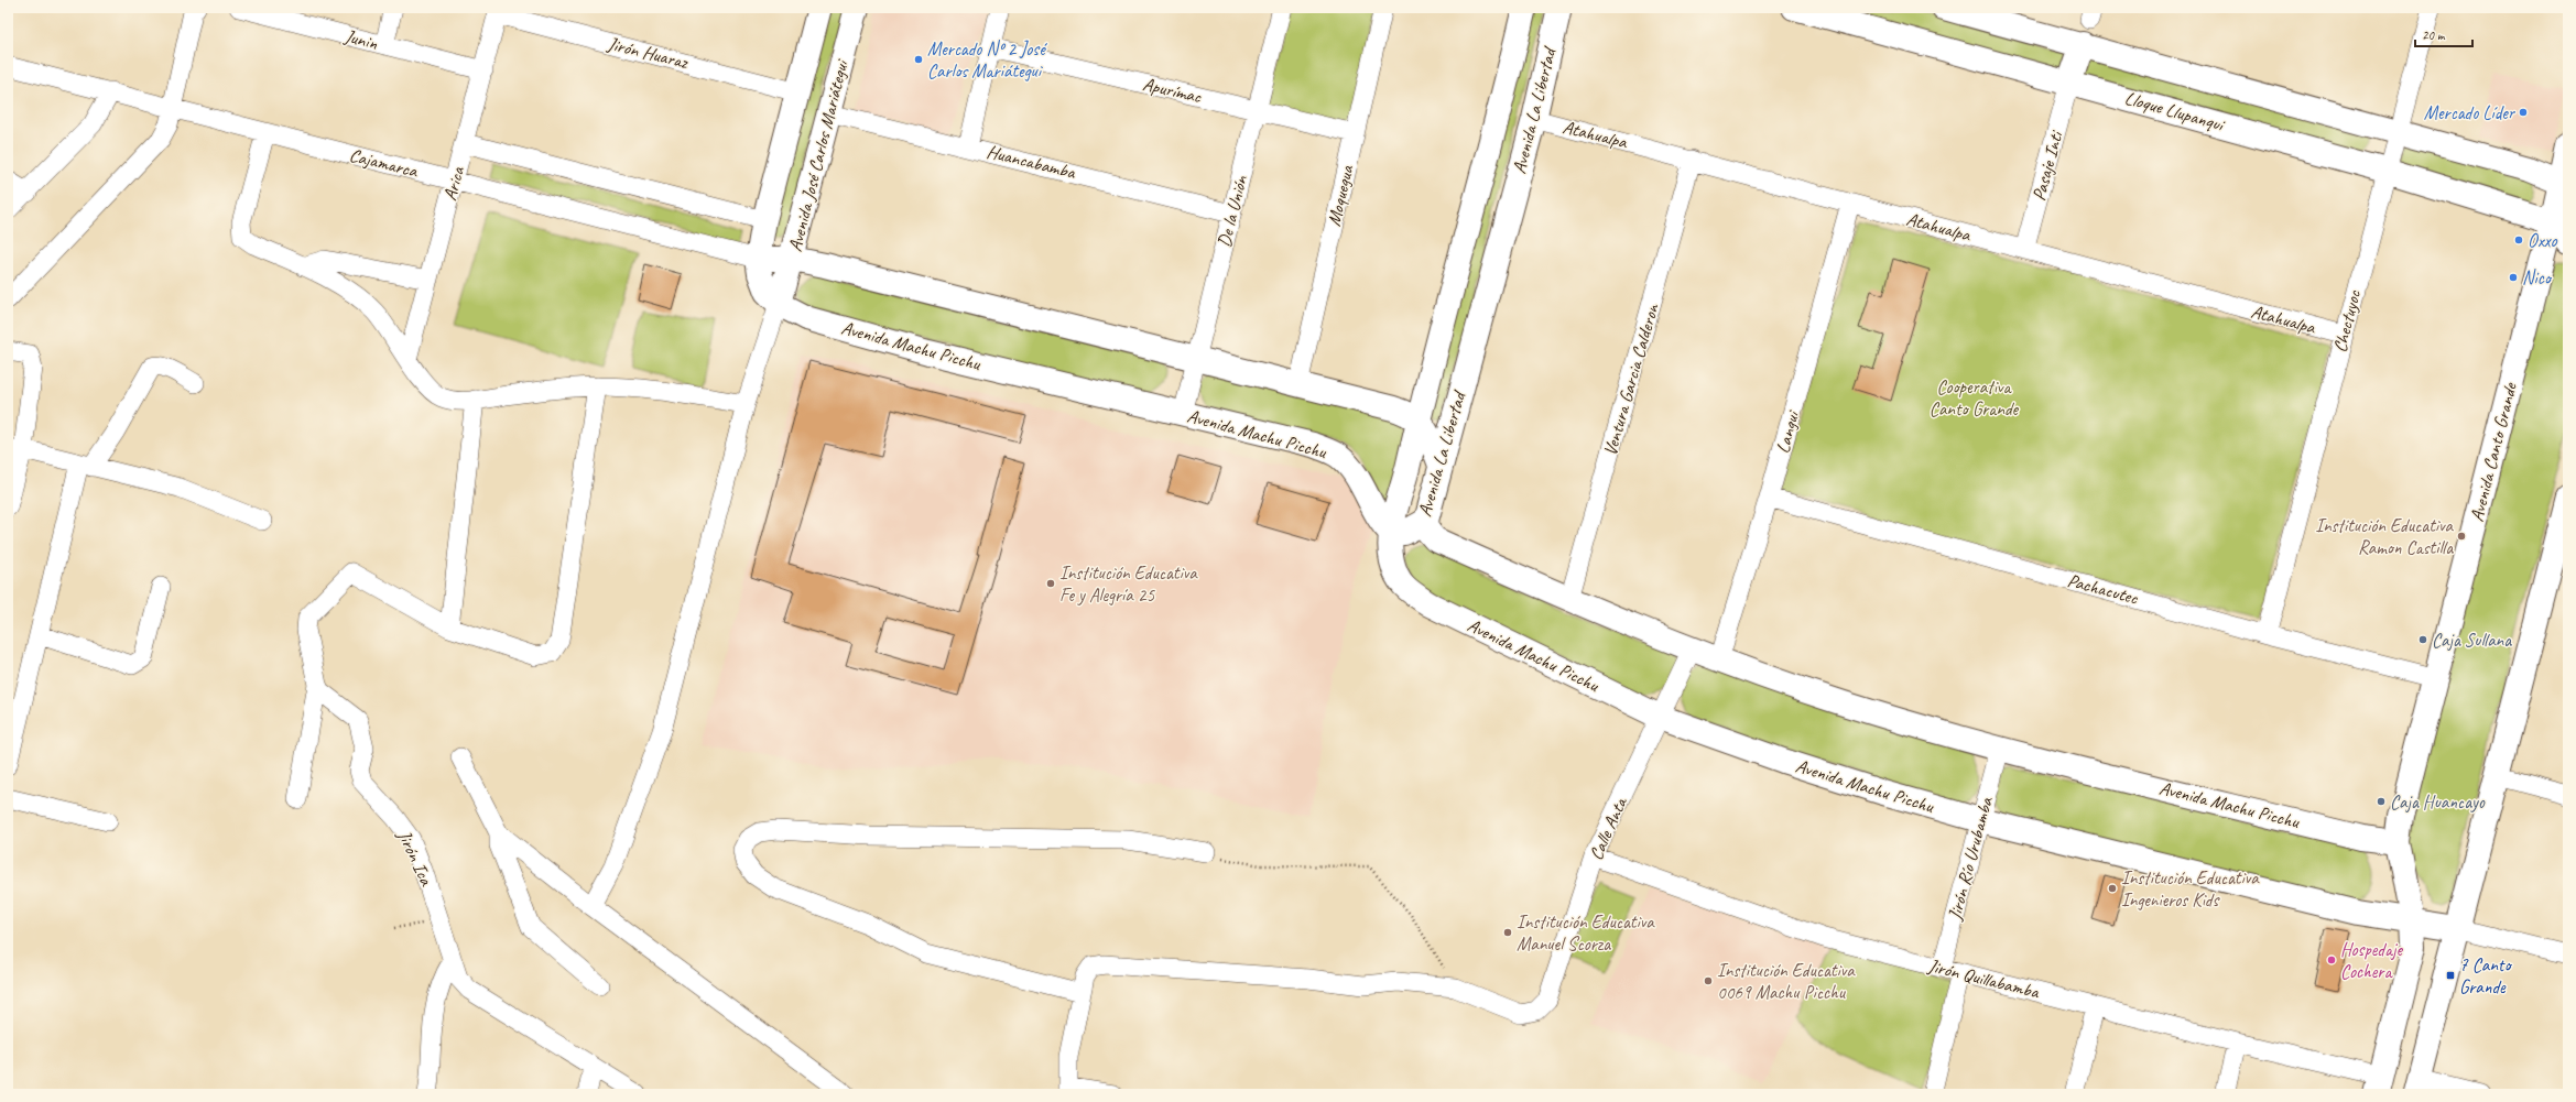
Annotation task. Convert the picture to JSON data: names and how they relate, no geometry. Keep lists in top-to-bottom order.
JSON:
{
  "streets": {
    "street": [
      "Junin",
      "Jirón Huaraz",
      "Apurímac",
      "Avenida La Libertad",
      "Lloque Llupanqui",
      "Atahualpa",
      "Avenida José Carlos Mariátegui",
      "Huancabamba",
      "Cajamarca",
      "Pasaje Inti",
      "Arica",
      "Moquegua",
      "De la Unión",
      "Chectuyoc",
      "Avenida Machu Picchu",
      "Ventura Garcia Calderon",
      "Langui",
      "Avenida Canto Grande",
      "Pachacutec",
      "Calle Anta",
      "Jirón Ica",
      "Jirón Río Urubamba",
      "Jirón Quillabamba"
    ]
  },
  "crossings": [
    ["Junin", "Arica"],
    ["Jirón Huaraz", "Avenida José Carlos Mariátegui"],
    ["Jirón Huaraz", "Arica"],
    ["Apurímac", "Moquegua"],
    ["Apurímac", "De la Unión"],
    ["Avenida La Libertad", "Atahualpa"],
    ["Avenida La Libertad", "Avenida Machu Picchu"],
    ["Lloque Llupanqui", "Pasaje Inti"],
    ["Lloque Llupanqui", "Chectuyoc"],
    ["Lloque Llupanqui", "Avenida Canto Grande"],
    ["Atahualpa", "Pasaje Inti"],
    ["Atahualpa", "Chectuyoc"],
    ["Atahualpa", "Ventura Garcia Calderon"],
    ["Atahualpa", "Langui"],
    ["Avenida José Carlos Mariátegui", "Huancabamba"],
    ["Avenida José Carlos Mariátegui", "Cajamarca"],
    ["Avenida José Carlos Mariátegui", "Avenida Machu Picchu"],
    ["Huancabamba", "De la Unión"],
    ["Cajamarca", "Arica"],
    ["Cajamarca", "Avenida Machu Picchu"],
    ["De la Unión", "Avenida Machu Picchu"],
    ["Chectuyoc", "Pachacutec"],
    ["Avenida Machu Picchu", "Ventura Garcia Calderon"],
    ["Avenida Machu Picchu", "Langui"],
    ["Avenida Machu Picchu", "Avenida Canto Grande"],
    ["Avenida Machu Picchu", "Calle Anta"],
    ["Avenida Machu Picchu", "Jirón Río Urubamba"],
    ["Langui", "Pachacutec"],
    ["Avenida Canto Grande", "Pachacutec"],
    ["Avenida Canto Grande", "Jirón Quillabamba"],
    ["Calle Anta", "Jirón Quillabamba"],
    ["Jirón Río Urubamba", "Jirón Quillabamba"]
  ],
  "parks": ["Cooperativa Canto Grande"],
  "places": {
    "other": [
      "Mercado Nº 2 José Carlos Mariátegui",
      "Mercado Líder",
      "Oxxo",
      "Nico",
      "Institución Educativa Ramon Castilla",
      "Institución Educativa Fe y Alegría 25",
      "Caja Sullana",
      "Caja Huancayo",
      "Institución Educativa Ingenieros Kids",
      "Institución Educativa Manuel Scorza",
      "Hospedaje Cochera",
      "Institución Educativa 0069 Machu Picchu"
    ],
    "transit": ["7 Canto Grande"]
  },
  "scale_bar": "20 m"
}
